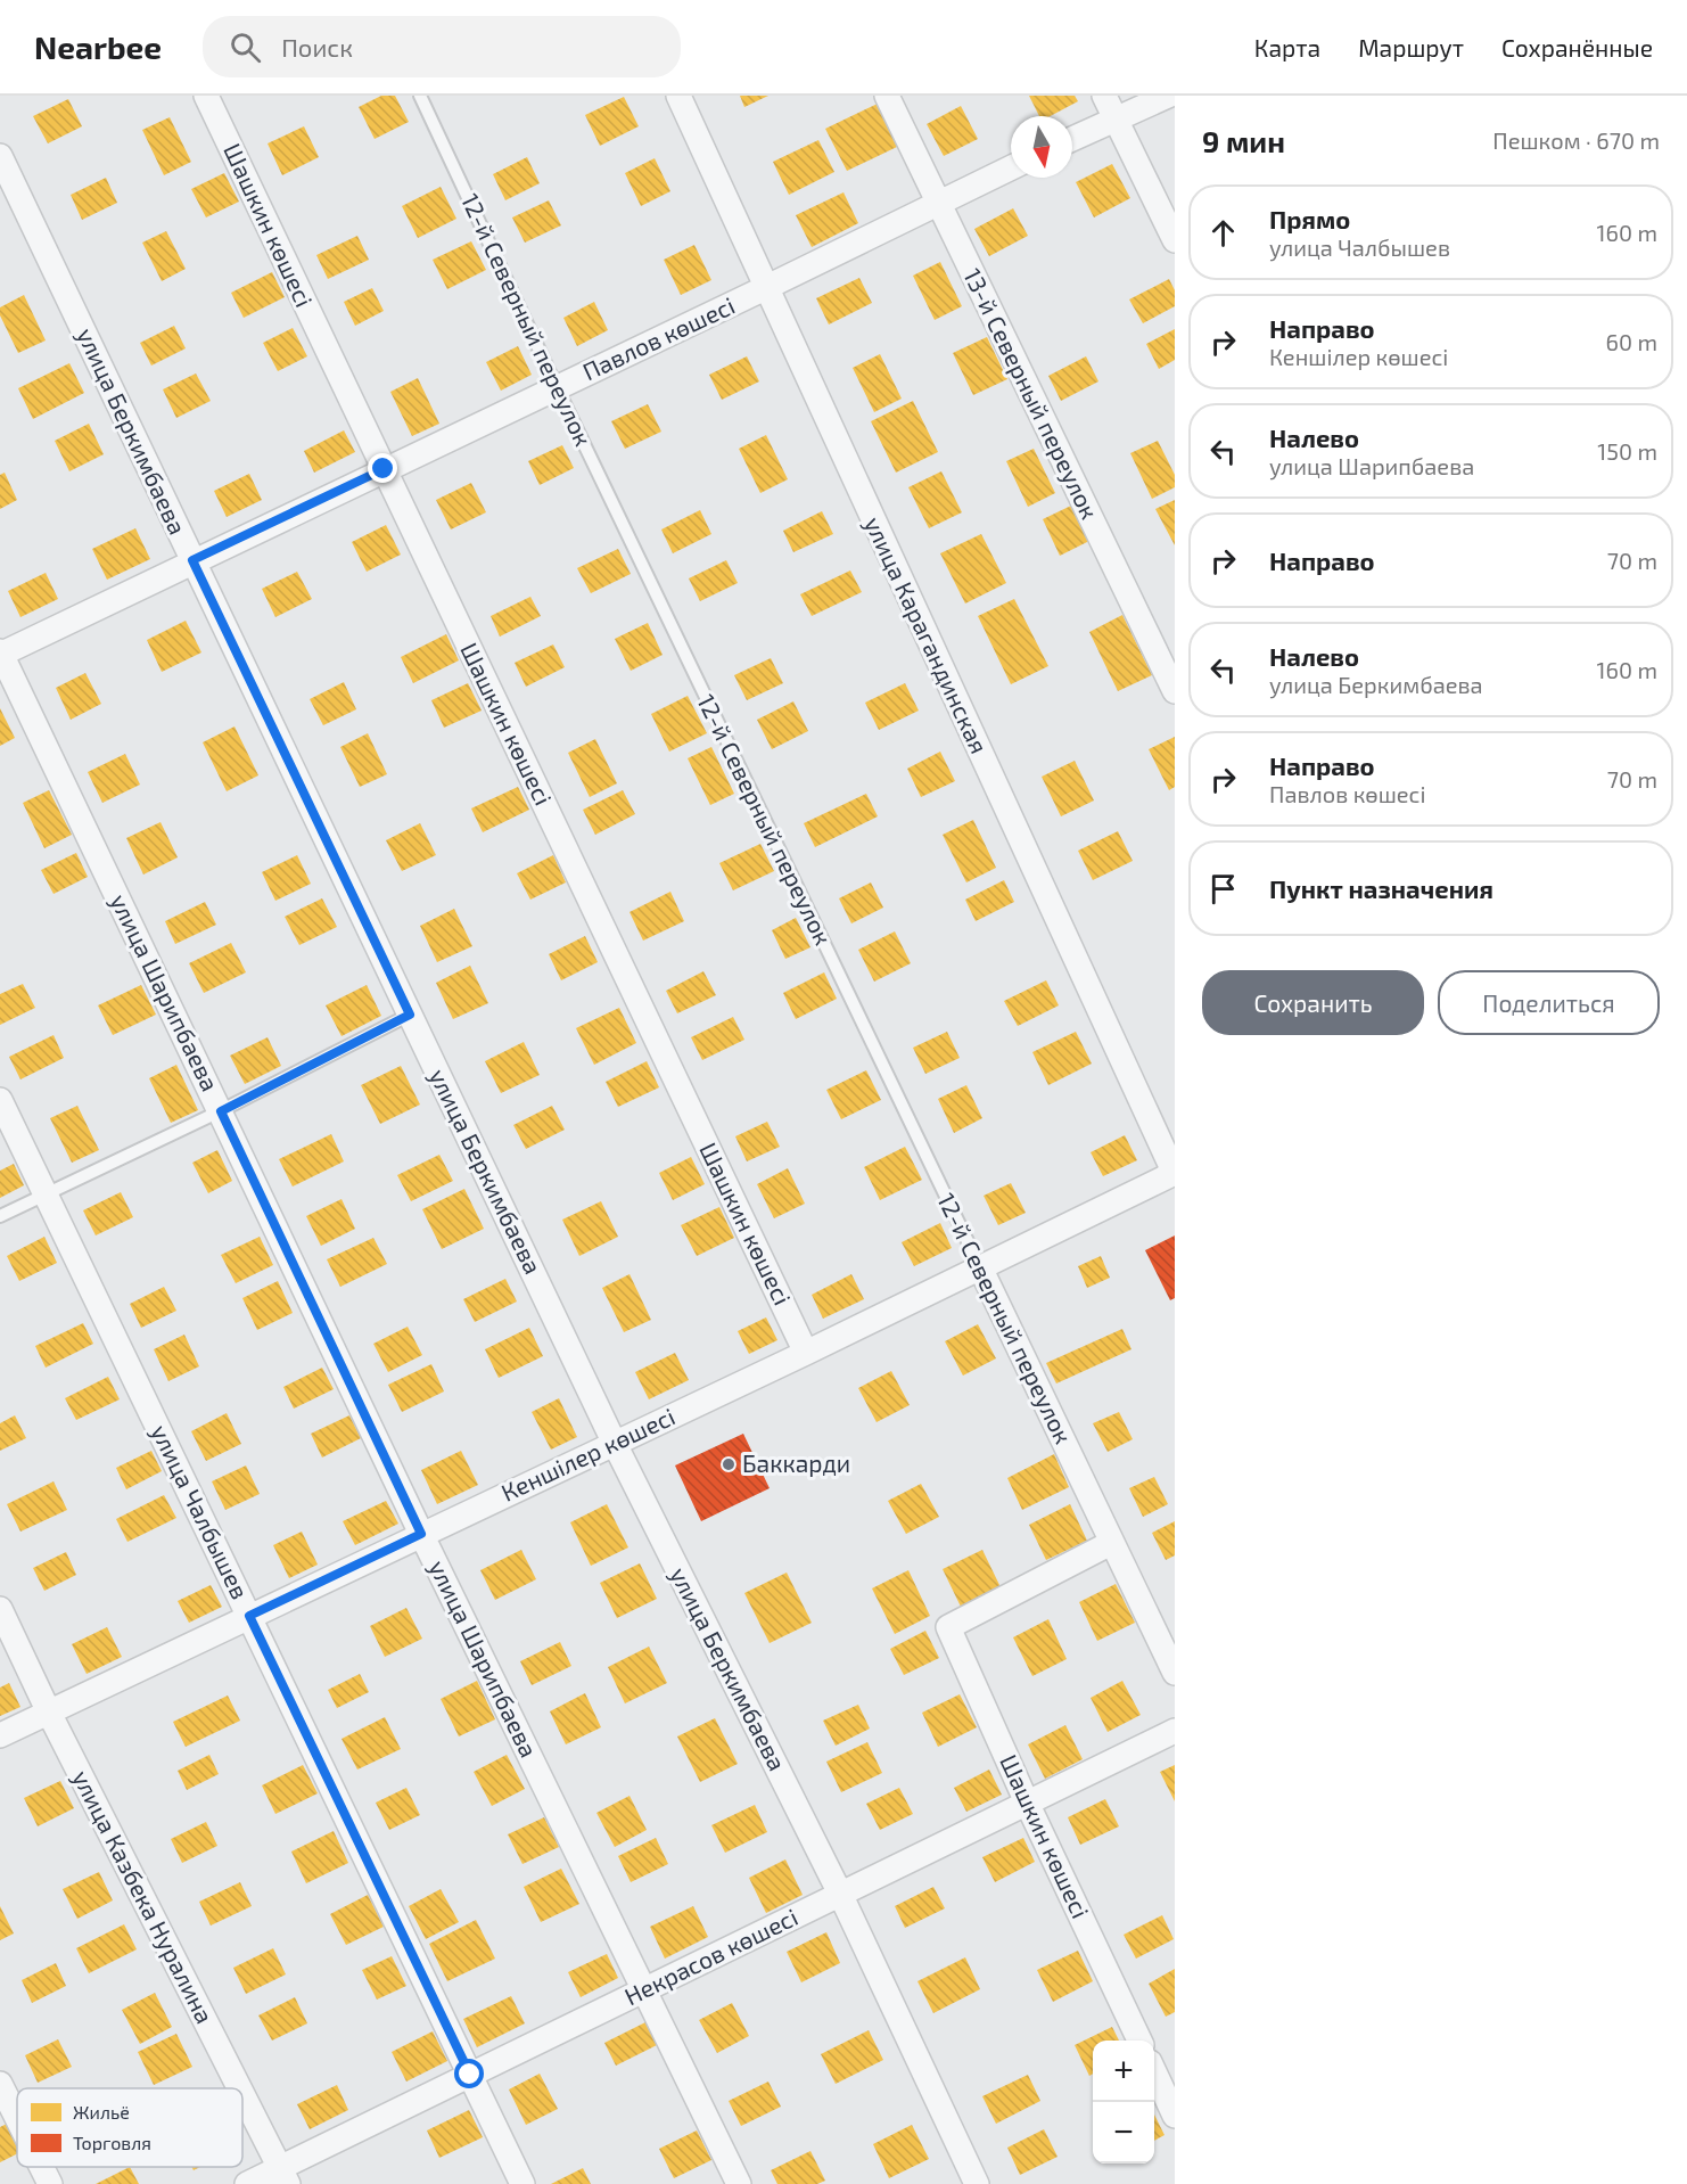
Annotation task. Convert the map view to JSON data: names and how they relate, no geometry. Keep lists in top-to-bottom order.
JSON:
{
  "streets": {
    "street": [
      "Шашкин көшесі",
      "12-й Северный переулок",
      "Павлов көшесі",
      "13-й Северный переулок",
      "улица Беркимбаева",
      "улица Карагандинская",
      "улица Шарипбаева",
      "Кеншілер көшесі",
      "улица Чалбышев",
      "улица Казбека Нуралина",
      "Некрасов көшесі"
    ]
  },
  "crossings": [
    ["Шашкин көшесі", "12-й Северный переулок"],
    ["Шашкин көшесі", "Павлов көшесі"],
    ["Шашкин көшесі", "Кеншілер көшесі"],
    ["Шашкин көшесі", "Некрасов көшесі"],
    ["12-й Северный переулок", "Павлов көшесі"],
    ["12-й Северный переулок", "Кеншілер көшесі"],
    ["Павлов көшесі", "13-й Северный переулок"],
    ["Павлов көшесі", "улица Беркимбаева"],
    ["Павлов көшесі", "улица Карагандинская"],
    ["Павлов көшесі", "улица Шарипбаева"],
    ["улица Беркимбаева", "Кеншілер көшесі"],
    ["улица Беркимбаева", "Некрасов көшесі"],
    ["улица Карагандинская", "Кеншілер көшесі"],
    ["улица Шарипбаева", "Кеншілер көшесі"],
    ["улица Шарипбаева", "Некрасов көшесі"],
    ["Кеншілер көшесі", "улица Чалбышев"],
    ["Кеншілер көшесі", "улица Казбека Нуралина"],
    ["улица Чалбышев", "Некрасов көшесі"],
    ["улица Казбека Нуралина", "Некрасов көшесі"]
  ],
  "places": ["Баккарди"],
  "legend": ["Жильё", "Торговля"],
  "north": "bottom",
  "page": {
    "header": "Nearbee",
    "search": "Поиск",
    "nav": ["Карта", "Маршрут", "Сохранённые"],
    "heading": ["9 мин", "Пешком · 670 m"],
    "list": [
      ["Прямо", "улица Чалбышев", "160 m"],
      ["Направо", "Кеншілер көшесі", "60 m"],
      ["Налево", "улица Шарипбаева", "150 m"],
      ["Направо", "70 m"],
      ["Налево", "улица Беркимбаева", "160 m"],
      ["Направо", "Павлов көшесі", "70 m"],
      "Пункт назначения"
    ],
    "buttons": ["Сохранить", "Поделиться"],
    "map_buttons": ["+", "−"]
  }
}
